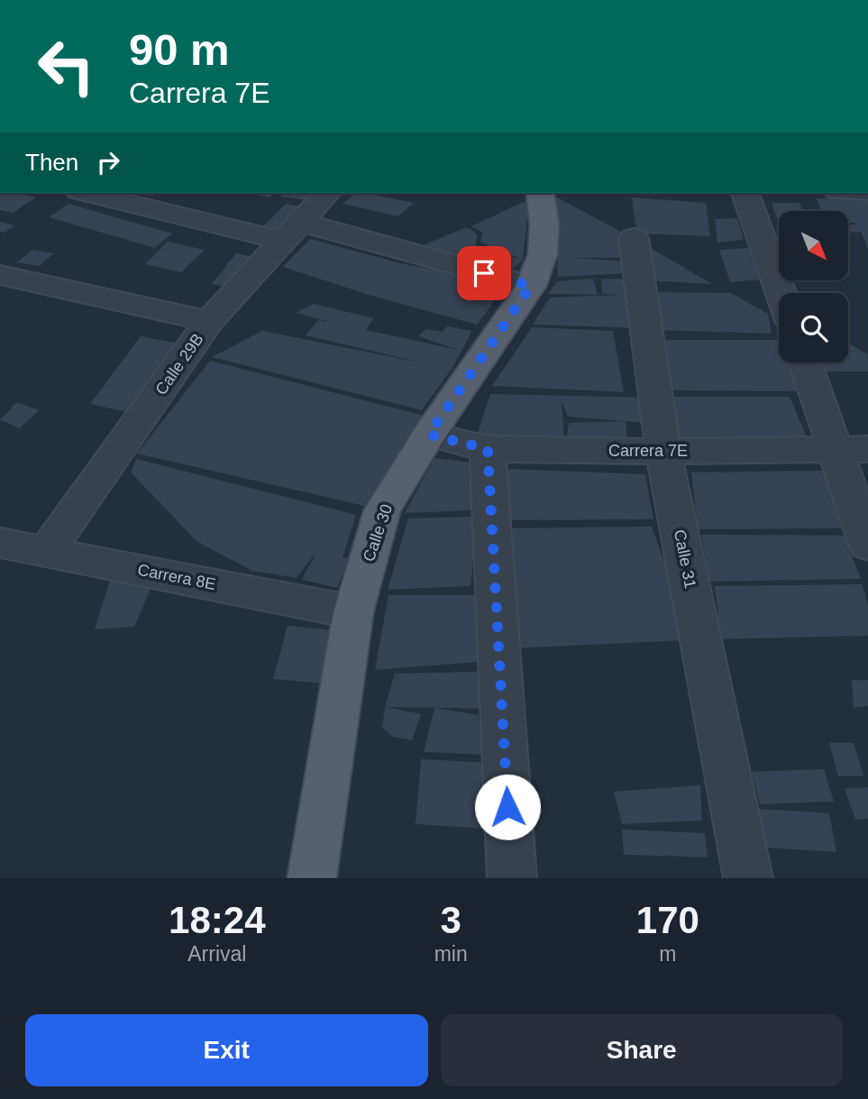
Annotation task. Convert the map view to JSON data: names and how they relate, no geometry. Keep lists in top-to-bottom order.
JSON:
{
  "streets": {
    "main road": ["Calle 30"],
    "street": [
      "Calle 29B",
      "Carrera 7E",
      "Calle 31",
      "Carrera 8E"
    ]
  },
  "crossings": [
    ["Calle 29B", "Carrera 8E"],
    ["Carrera 7E", "Calle 30"],
    ["Carrera 7E", "Calle 31"],
    ["Calle 30", "Carrera 8E"]
  ],
  "north": "bottom right",
  "page": {
    "turn": ["90 m", "Carrera 7E"],
    "then": "Then",
    "eta": [
      "18:24",
      "Arrival",
      "3",
      "min",
      "170",
      "m"
    ],
    "buttons": ["Exit", "Share"]
  }
}
